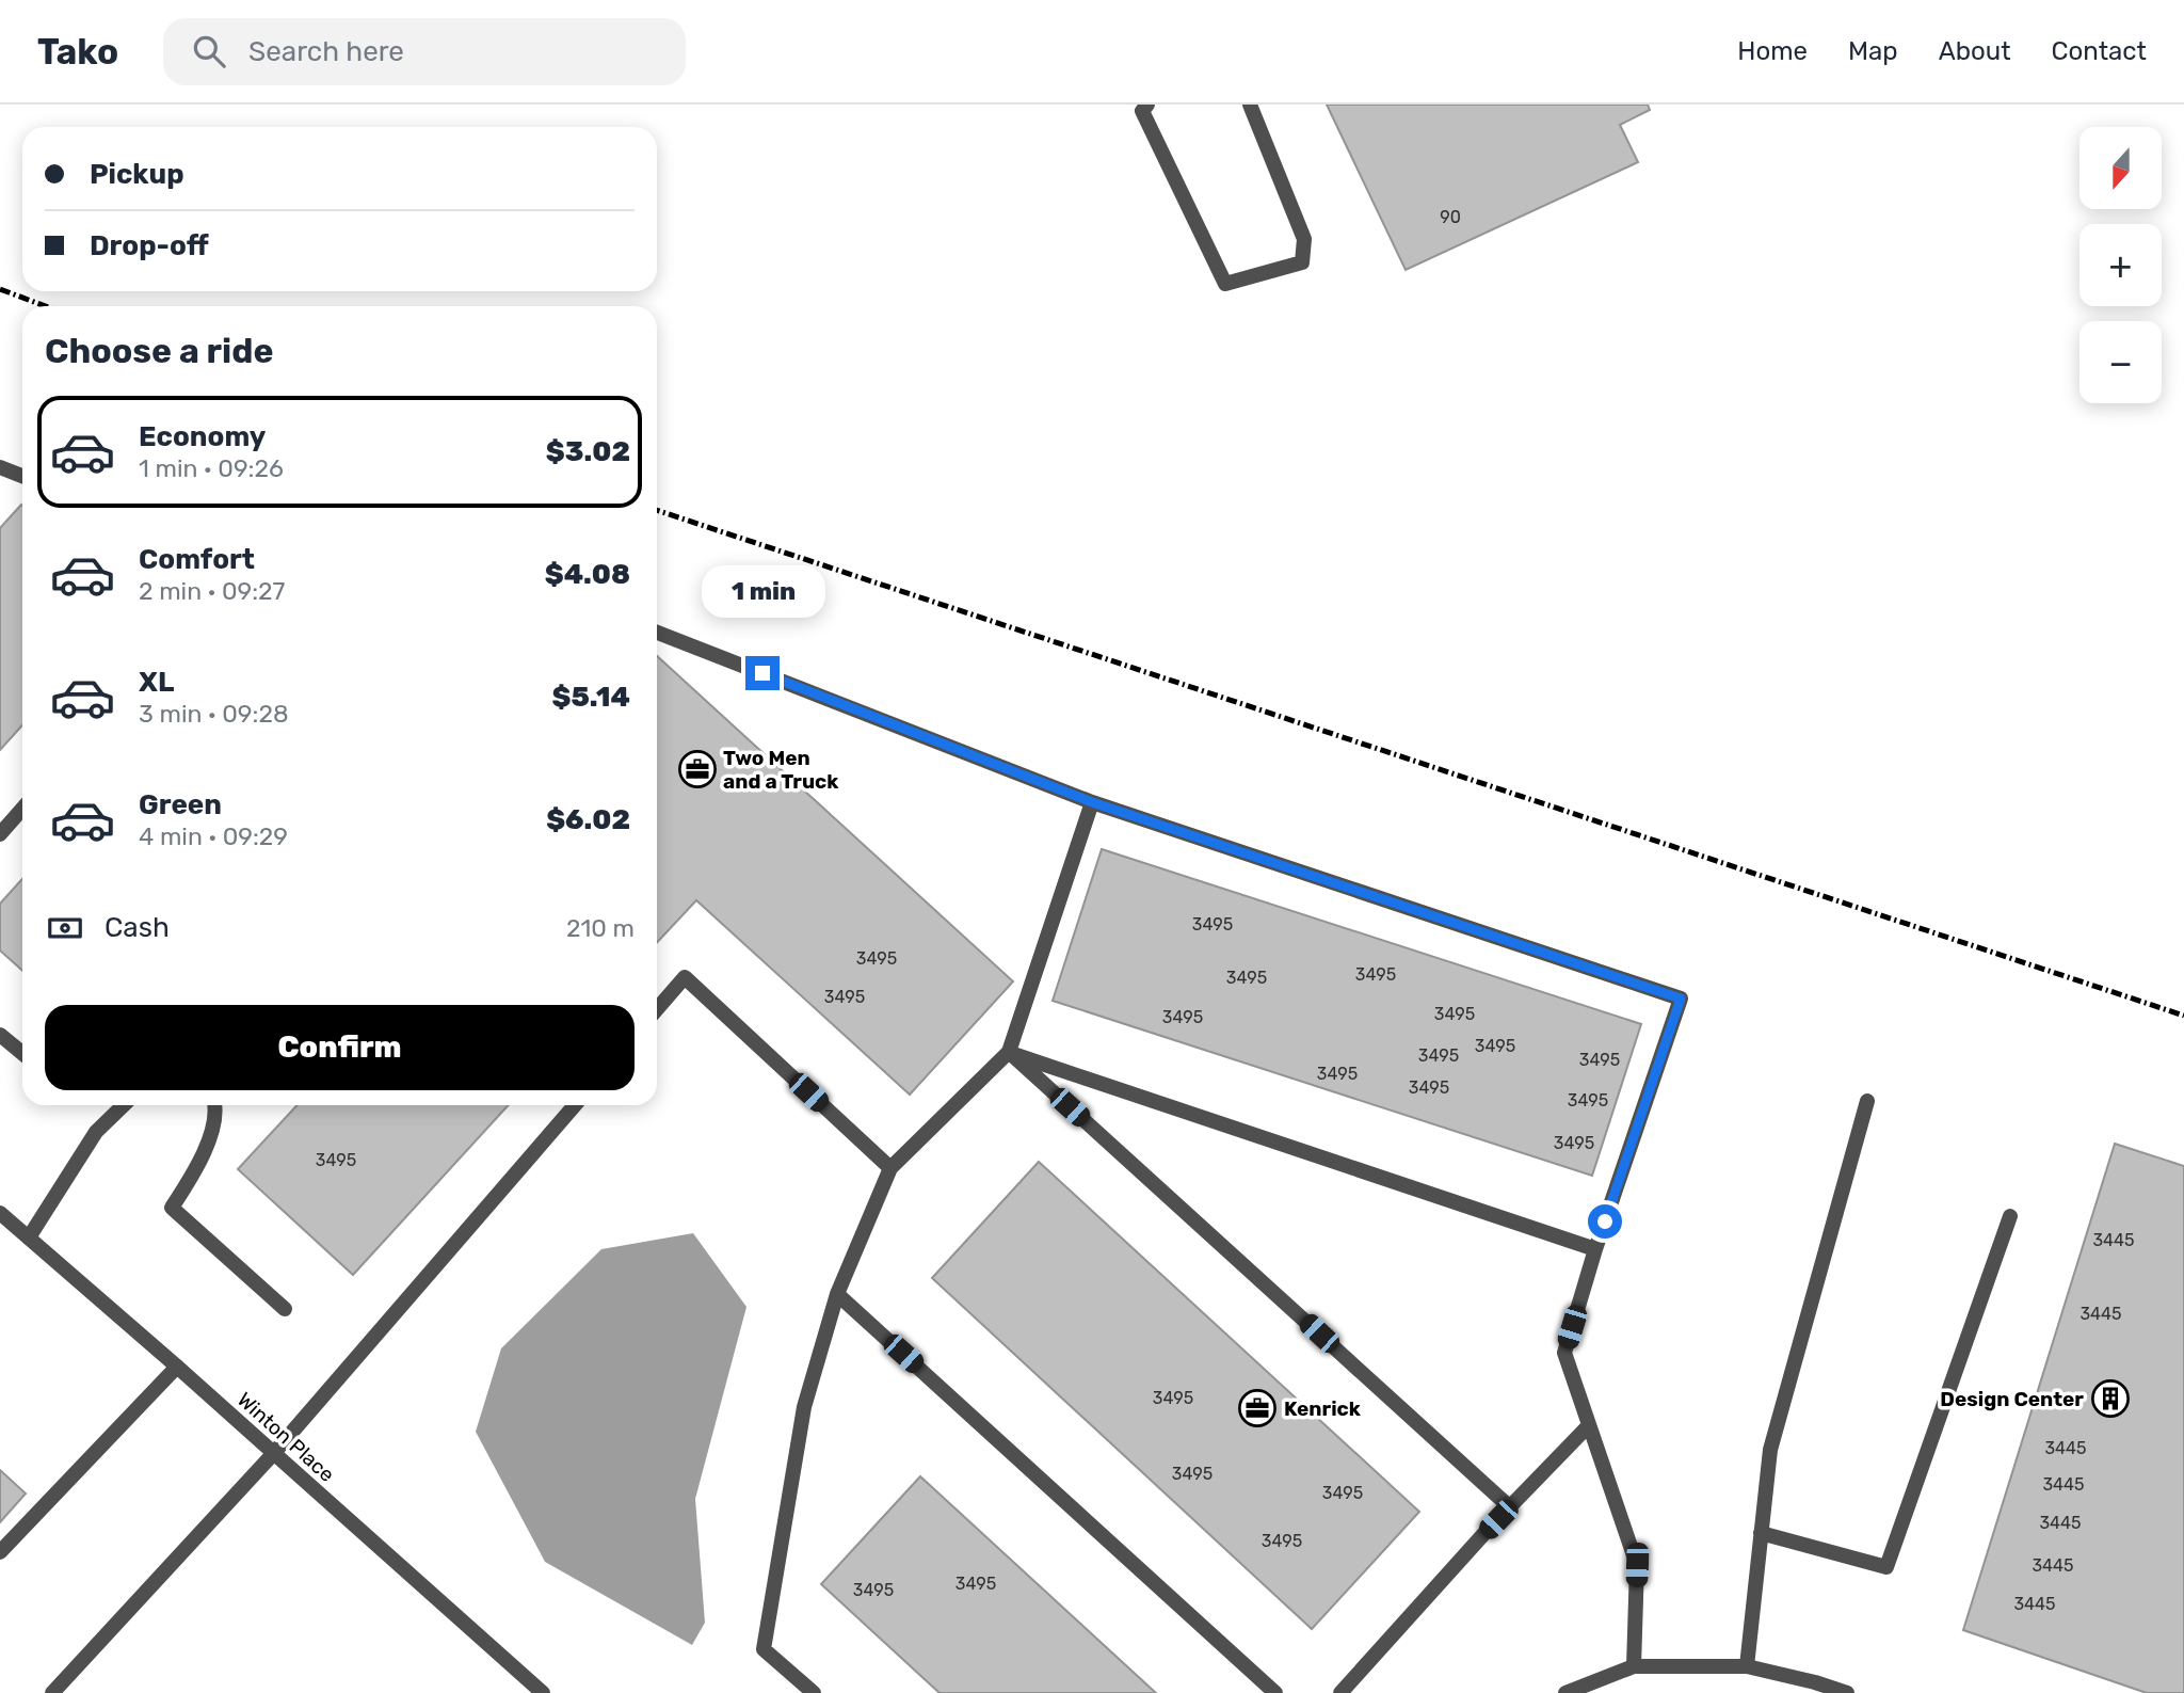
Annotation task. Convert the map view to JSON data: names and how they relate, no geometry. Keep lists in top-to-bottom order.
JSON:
{
  "streets": {
    "street": ["Winton Place"]
  },
  "places": {
    "office": ["Two Men and a Truck", "Kenrick"],
    "building": ["Design Center"]
  },
  "house_numbers": [
    "90",
    "3495",
    "3495",
    "3495",
    "3495",
    "3495",
    "3495",
    "3495",
    "3495",
    "3495",
    "3495",
    "3495",
    "3495",
    "3495",
    "3495",
    "3495",
    "3445",
    "3445",
    "3495",
    "3445",
    "3495",
    "3445",
    "3495",
    "3445",
    "3495",
    "3445",
    "3495",
    "3495",
    "3445"
  ],
  "north": "bottom",
  "page": {
    "header": "Tako",
    "search": "Search here",
    "nav": [
      "Home",
      "Map",
      "About",
      "Contact"
    ],
    "map_buttons": ["+", "−"],
    "banner": ["Pickup", "Drop-off"],
    "heading": "Choose a ride",
    "list": [
      {
        "name": "Economy",
        "note": "1 min · 09:26",
        "value": "$3.02"
      },
      {
        "name": "Comfort",
        "note": "2 min · 09:27",
        "value": "$4.08"
      },
      {
        "name": "XL",
        "note": "3 min · 09:28",
        "value": "$5.14"
      },
      {
        "name": "Green",
        "note": "4 min · 09:29",
        "value": "$6.02"
      }
    ],
    "bubble": "1 min",
    "pay": ["Cash", "210 m"],
    "buttons": "Confirm"
  }
}
